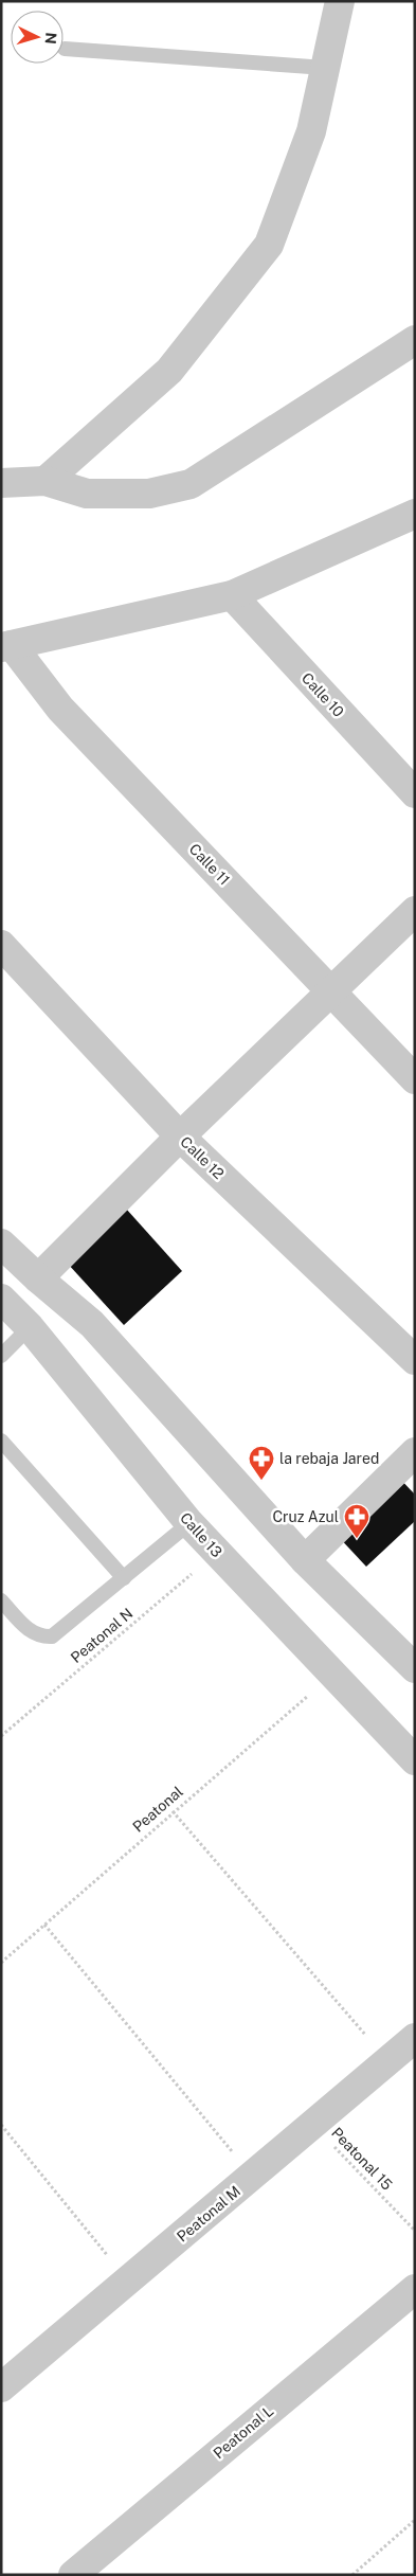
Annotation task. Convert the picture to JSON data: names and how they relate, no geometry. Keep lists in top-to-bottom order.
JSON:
{
  "streets": {
    "street": [
      "Calle 10",
      "Calle 11",
      "Calle 12",
      "Calle 13",
      "Peatonal M",
      "Peatonal L"
    ],
    "path": ["Peatonal N", "Peatonal", "Peatonal 15"]
  },
  "crossings": [
    ["Calle 13", "Peatonal N"],
    ["Calle 13", "Peatonal"],
    ["Peatonal 15", "Peatonal M"]
  ],
  "places": {
    "pharmacy": ["la rebaja Jared", "Cruz Azul"]
  },
  "north": "right"
}
